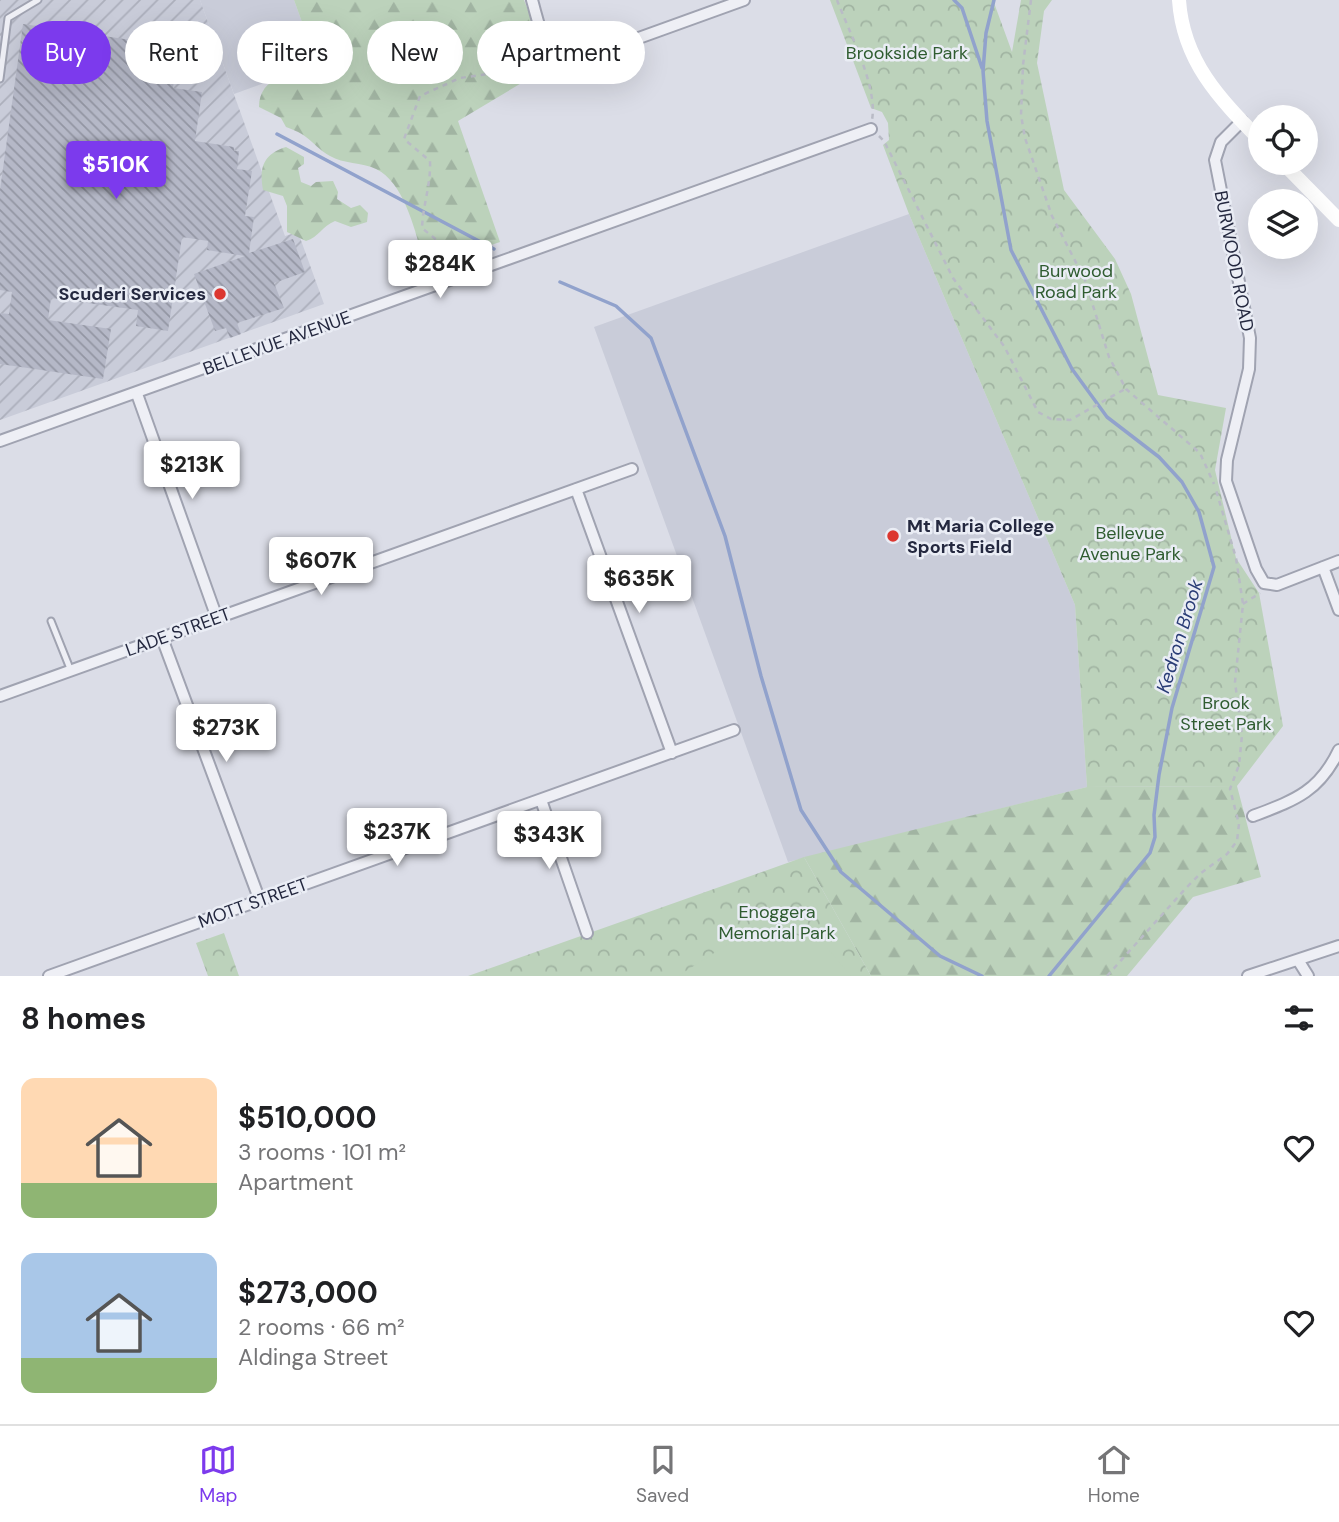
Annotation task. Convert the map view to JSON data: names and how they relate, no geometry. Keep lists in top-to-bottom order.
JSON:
{
  "streets": {
    "street": [
      "BURWOOD ROAD",
      "BELLEVUE AVENUE",
      "LADE STREET",
      "MOTT STREET"
    ]
  },
  "water": ["Kedron Brook"],
  "parks": [
    "Brookside Park",
    "Burwood Road Park",
    "Bellevue Avenue Park",
    "Brook Street Park",
    "Enoggera Memorial Park"
  ],
  "places": ["Scuderi Services", "Mt Maria College Sports Field"],
  "page": {
    "chip": [
      "Buy",
      "Rent",
      "Filters",
      "New",
      "Apartment"
    ],
    "price": [
      "$510K",
      "$284K",
      "$213K",
      "$607K",
      "$635K",
      "$273K",
      "$237K",
      "$343K"
    ],
    "heading": "8 homes",
    "list": [
      {
        "name": "$510,000",
        "note": "3 rooms · 101 m² · Apartment"
      },
      {
        "name": "$273,000",
        "note": "2 rooms · 66 m² · Aldinga Street"
      }
    ],
    "tabs": ["Map", "Saved", "Home"]
  }
}
